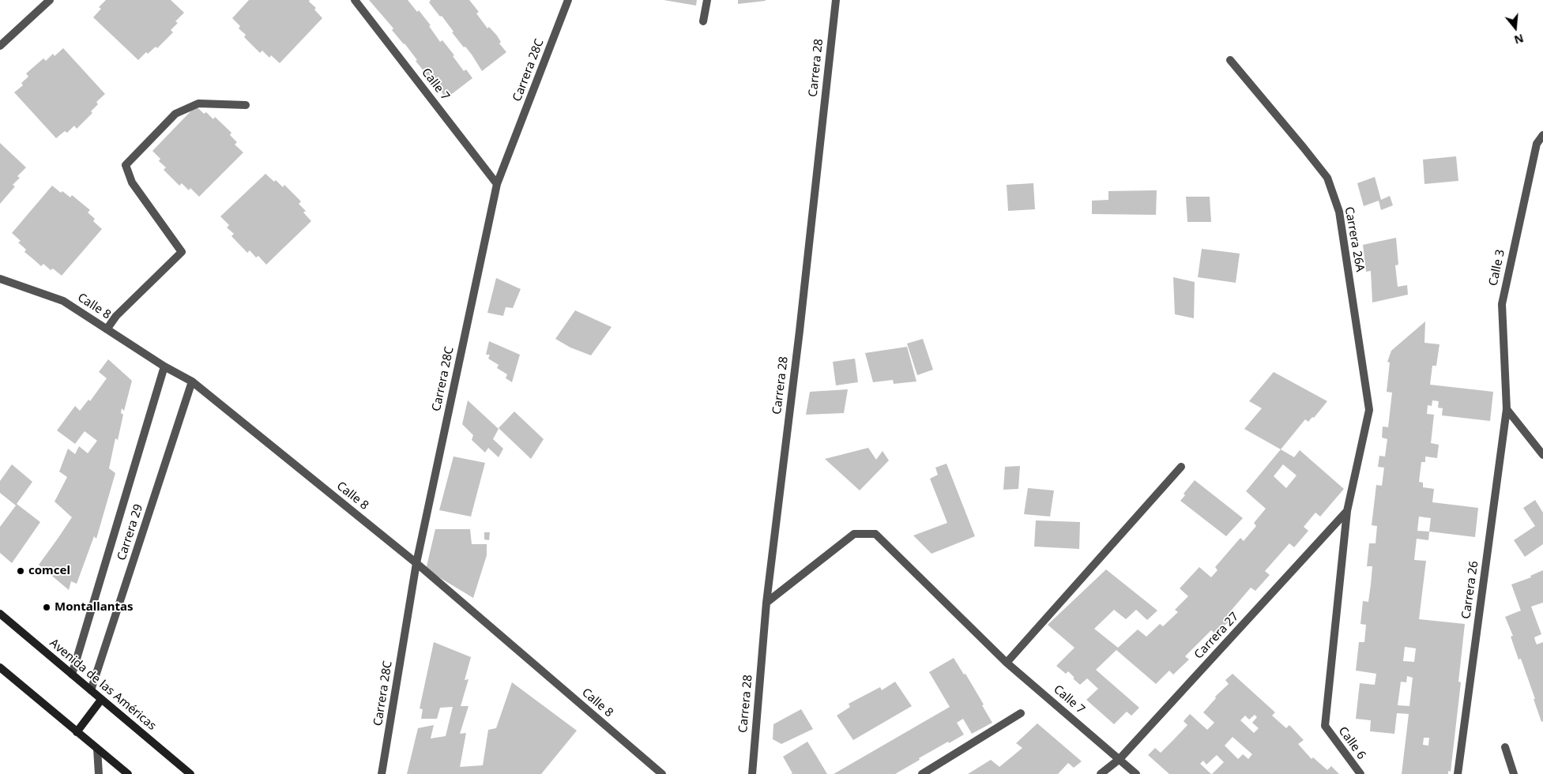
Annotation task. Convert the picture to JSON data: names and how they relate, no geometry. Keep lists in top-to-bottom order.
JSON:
{
  "streets": {
    "main road": ["Avenida de las Américas"],
    "street": [
      "Carrera 28",
      "Carrera 28C",
      "Calle 7",
      "Carrera 26A",
      "Calle 3",
      "Calle 8",
      "Carrera 29",
      "Carrera 26",
      "Carrera 27",
      "Calle 6"
    ]
  },
  "crossings": [
    ["Carrera 28", "Calle 7"],
    ["Carrera 28C", "Calle 7"],
    ["Carrera 28C", "Calle 8"],
    ["Calle 7", "Carrera 27"],
    ["Carrera 26A", "Carrera 27"],
    ["Carrera 26A", "Calle 6"],
    ["Calle 3", "Carrera 26"],
    ["Calle 8", "Carrera 29"],
    ["Carrera 29", "Avenida de las Américas"],
    ["Carrera 27", "Calle 6"]
  ],
  "places": ["comcel", "Montallantas"],
  "north": "bottom"
}
